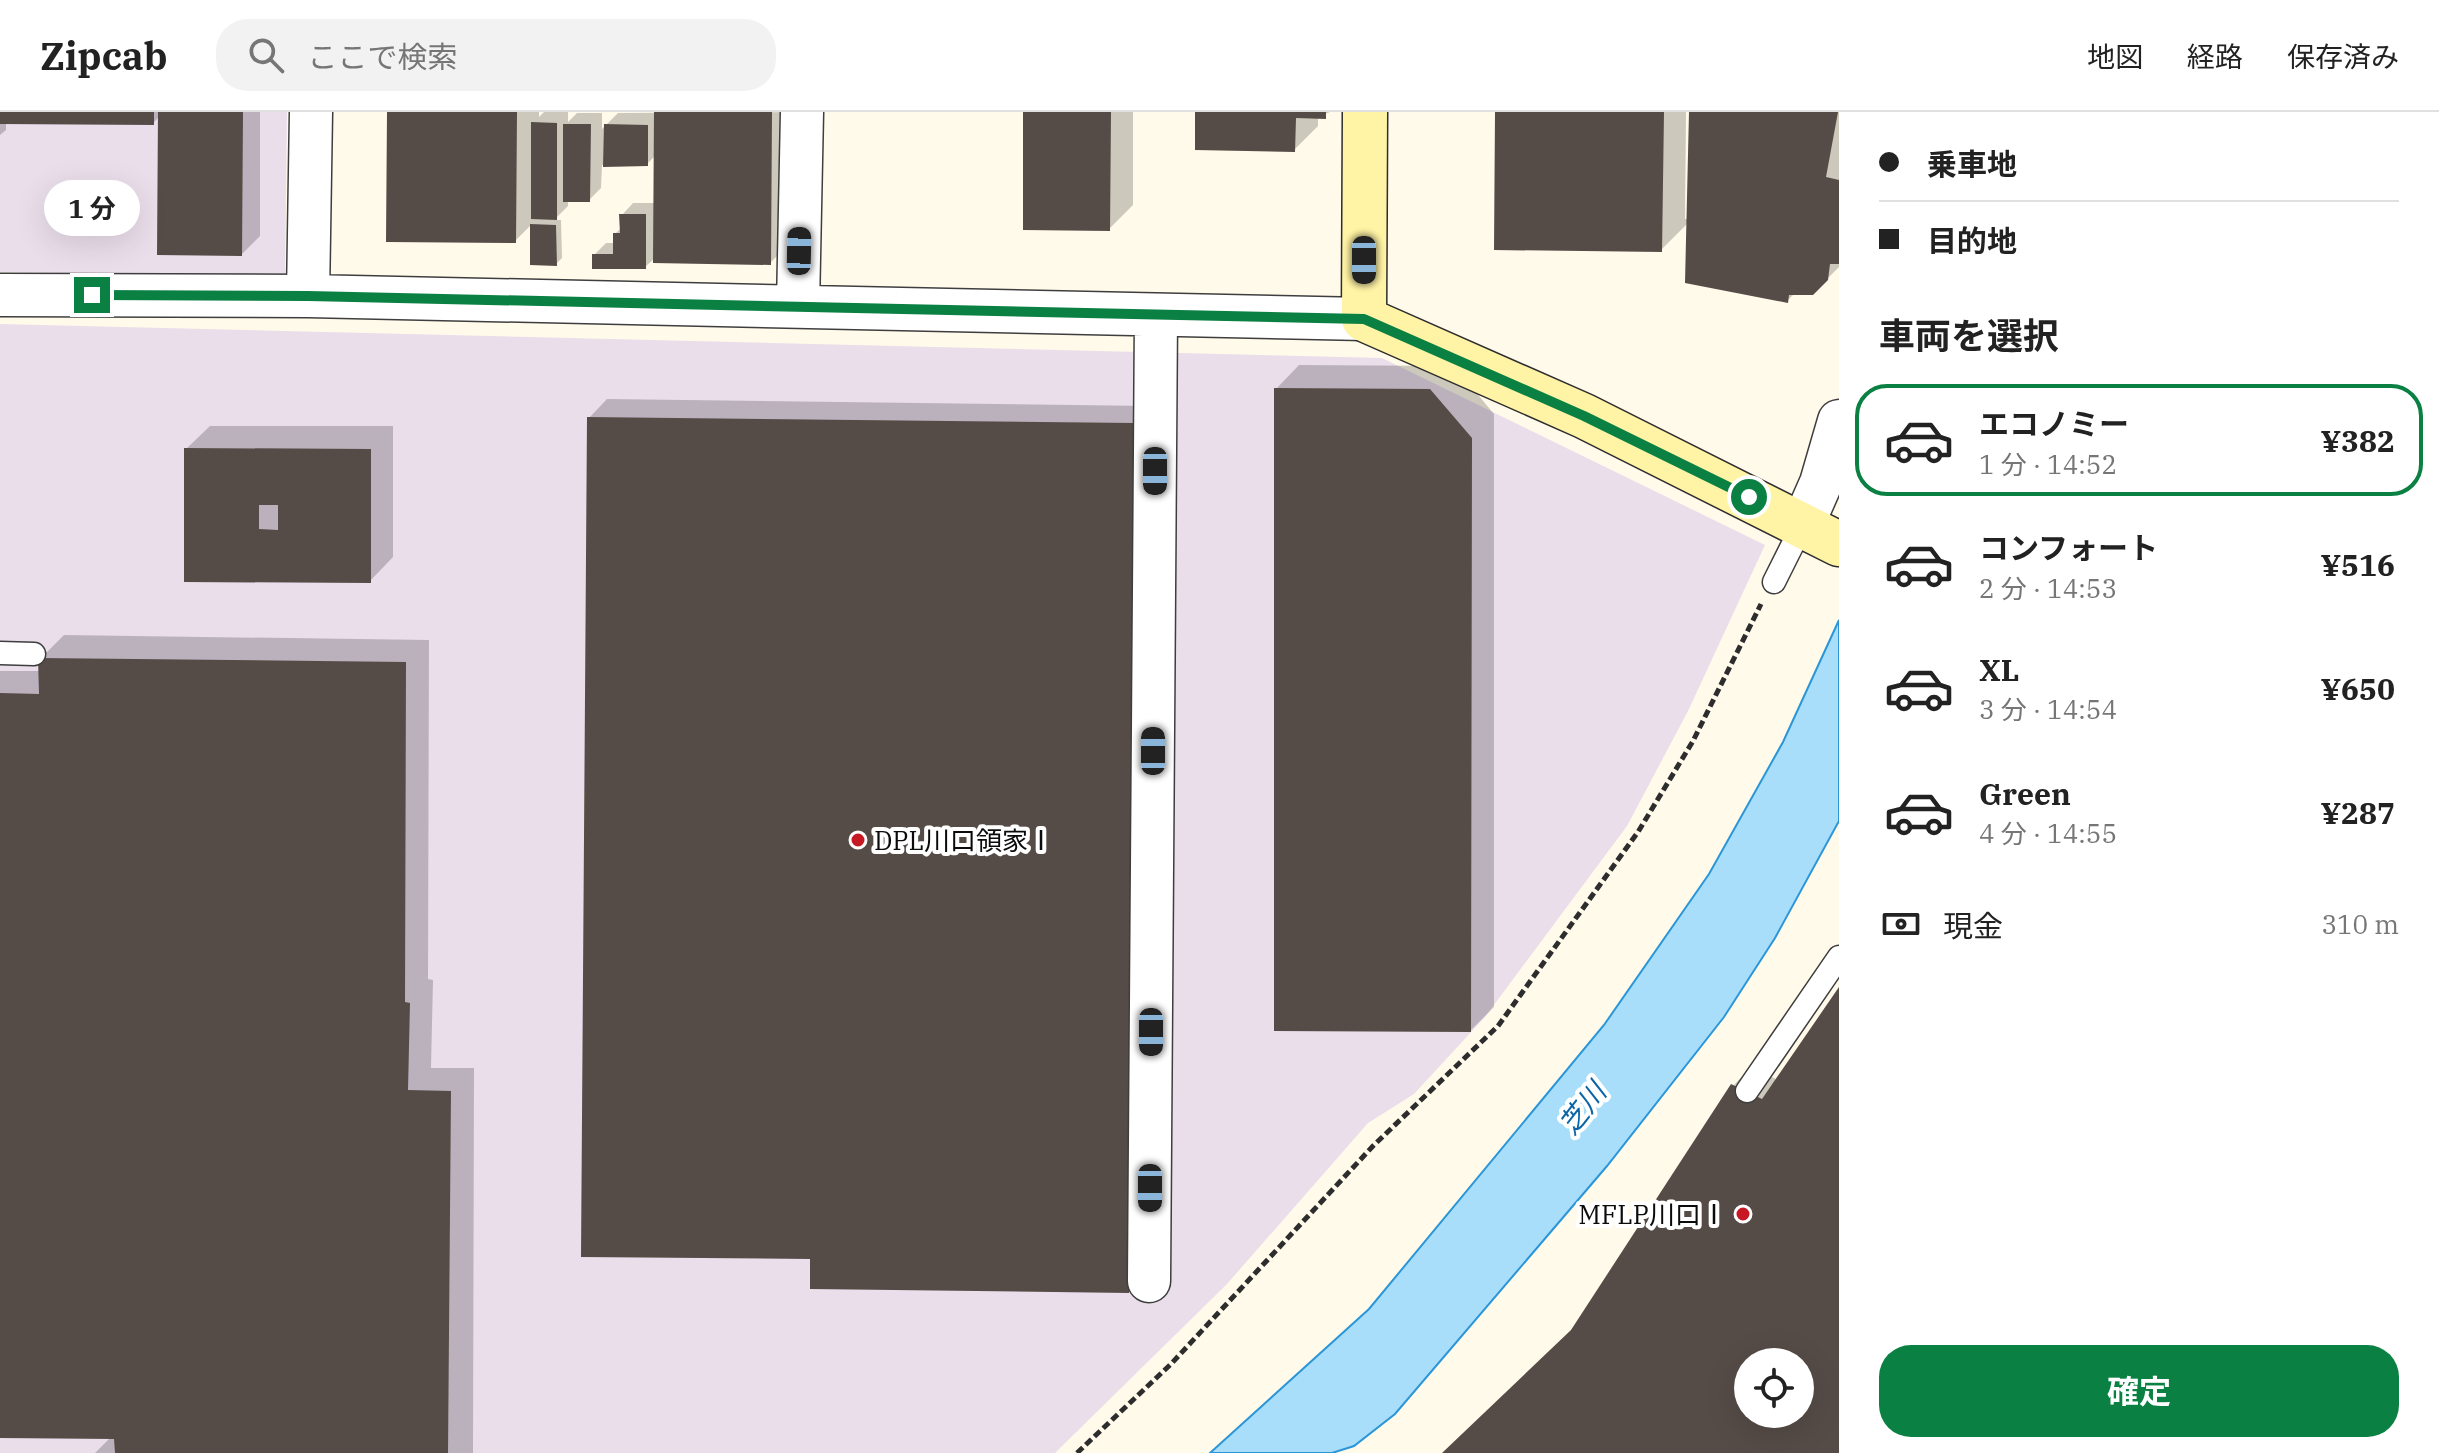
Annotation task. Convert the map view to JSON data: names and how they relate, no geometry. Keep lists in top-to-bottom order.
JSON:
{
  "water": ["芝川"],
  "places": ["DPL川口領家Ⅰ", "MFLP川口Ⅰ"],
  "page": {
    "header": "Zipcab",
    "search": "ここで検索",
    "nav": ["地図", "経路", "保存済み"],
    "banner": ["乗車地", "目的地"],
    "bubble": "1 分",
    "heading": "車両を選択",
    "list": [
      {
        "name": "エコノミー",
        "note": "1 分 · 14:52",
        "value": "¥382"
      },
      {
        "name": "コンフォート",
        "note": "2 分 · 14:53",
        "value": "¥516"
      },
      {
        "name": "XL",
        "note": "3 分 · 14:54",
        "value": "¥650"
      },
      {
        "name": "Green",
        "note": "4 分 · 14:55",
        "value": "¥287"
      }
    ],
    "pay": ["現金", "310 m"],
    "buttons": "確定"
  }
}
